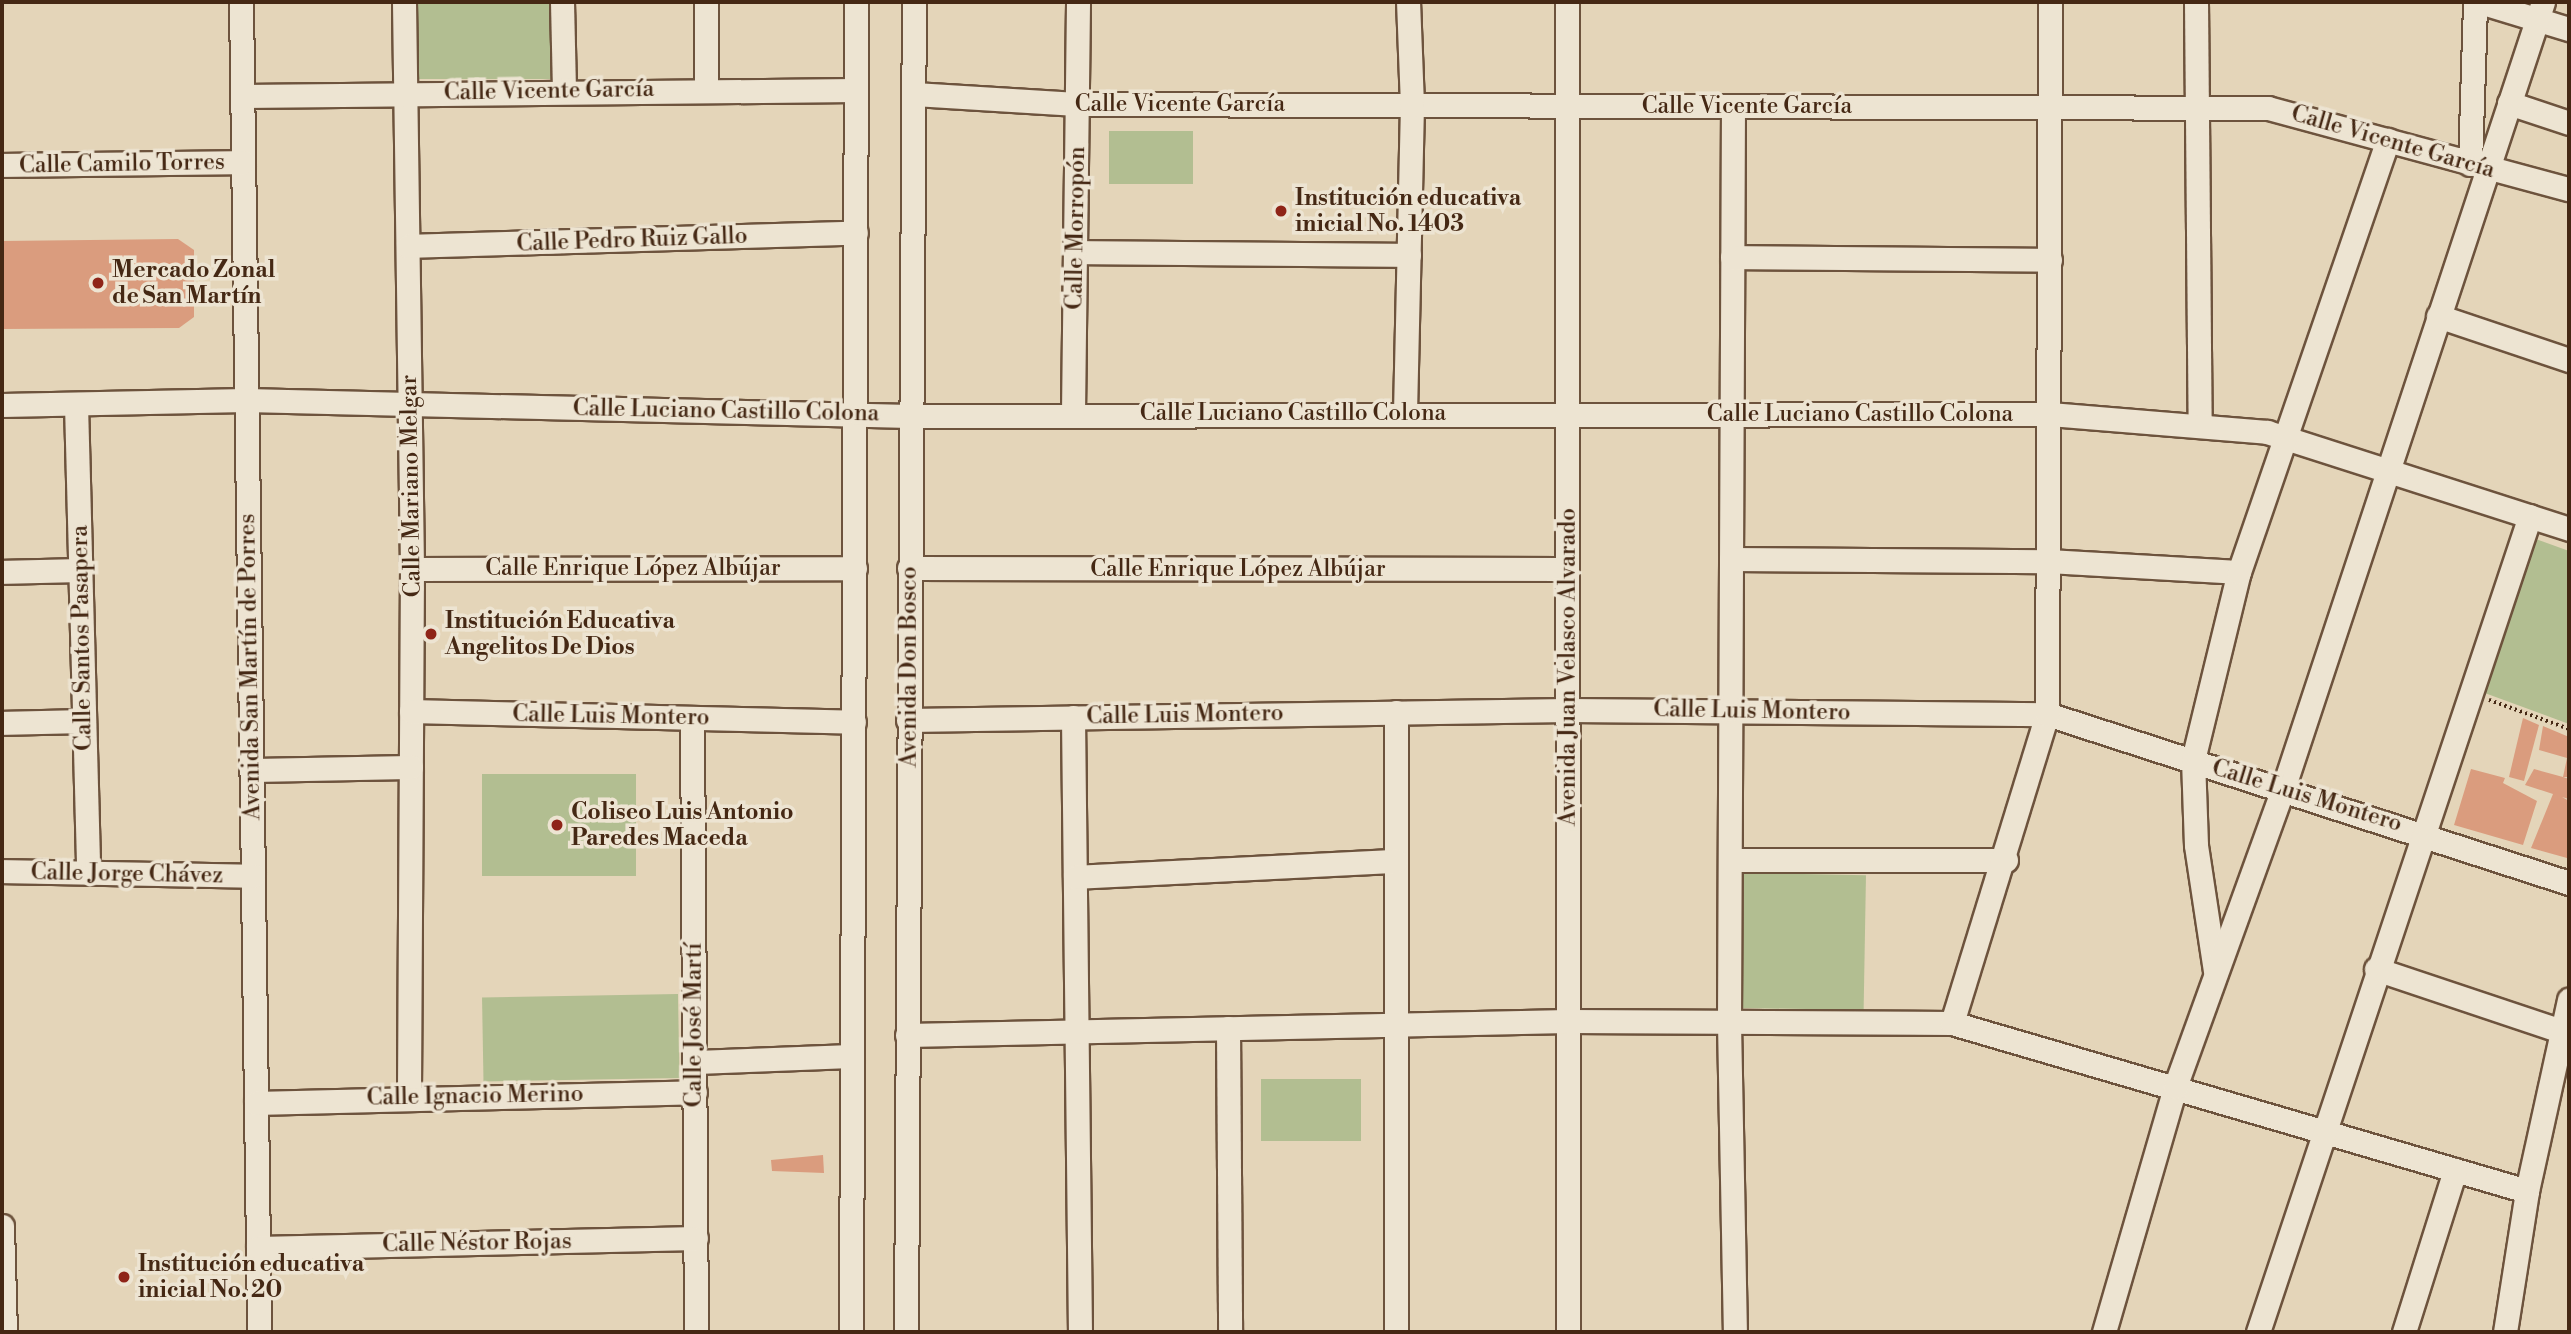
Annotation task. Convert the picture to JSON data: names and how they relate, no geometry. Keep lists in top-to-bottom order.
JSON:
{
  "streets": {
    "street": [
      "Calle Vicente García",
      "Calle Camilo Torres",
      "Calle Morropón",
      "Calle Pedro Ruiz Gallo",
      "Calle Luciano Castillo Colona",
      "Calle Mariano Melgar",
      "Calle Enrique López Albújar",
      "Calle Santos Pasapera",
      "Avenida San Martín de Porres",
      "Avenida Don Bosco",
      "Avenida Juan Velasco Alvarado",
      "Calle Luis Montero",
      "Calle Jorge Chávez",
      "Calle José Martí",
      "Calle Ignacio Merino",
      "Calle Néstor Rojas"
    ]
  },
  "crossings": [
    ["Calle Vicente García", "Calle Morropón"],
    ["Calle Vicente García", "Calle Mariano Melgar"],
    ["Calle Vicente García", "Avenida San Martín de Porres"],
    ["Calle Vicente García", "Avenida Don Bosco"],
    ["Calle Vicente García", "Avenida Juan Velasco Alvarado"],
    ["Calle Camilo Torres", "Avenida San Martín de Porres"],
    ["Calle Morropón", "Calle Luciano Castillo Colona"],
    ["Calle Pedro Ruiz Gallo", "Calle Mariano Melgar"],
    ["Calle Luciano Castillo Colona", "Calle Mariano Melgar"],
    ["Calle Luciano Castillo Colona", "Calle Santos Pasapera"],
    ["Calle Luciano Castillo Colona", "Avenida San Martín de Porres"],
    ["Calle Luciano Castillo Colona", "Avenida Don Bosco"],
    ["Calle Luciano Castillo Colona", "Avenida Juan Velasco Alvarado"],
    ["Calle Mariano Melgar", "Calle Enrique López Albújar"],
    ["Calle Mariano Melgar", "Calle Luis Montero"],
    ["Calle Mariano Melgar", "Calle Ignacio Merino"],
    ["Calle Enrique López Albújar", "Avenida Don Bosco"],
    ["Calle Enrique López Albújar", "Avenida Juan Velasco Alvarado"],
    ["Calle Santos Pasapera", "Calle Jorge Chávez"],
    ["Avenida San Martín de Porres", "Calle Jorge Chávez"],
    ["Avenida San Martín de Porres", "Calle Ignacio Merino"],
    ["Avenida San Martín de Porres", "Calle Néstor Rojas"],
    ["Avenida Don Bosco", "Calle Luis Montero"],
    ["Avenida Juan Velasco Alvarado", "Calle Luis Montero"],
    ["Calle Luis Montero", "Calle José Martí"],
    ["Calle José Martí", "Calle Ignacio Merino"],
    ["Calle José Martí", "Calle Néstor Rojas"]
  ],
  "places": [
    "Institución educativa inicial No. 1403",
    "Mercado Zonal de San Martín",
    "Institución Educativa Angelitos De Dios",
    "Coliseo Luis Antonio Paredes Maceda",
    "Institución educativa inicial No. 20"
  ]
}
